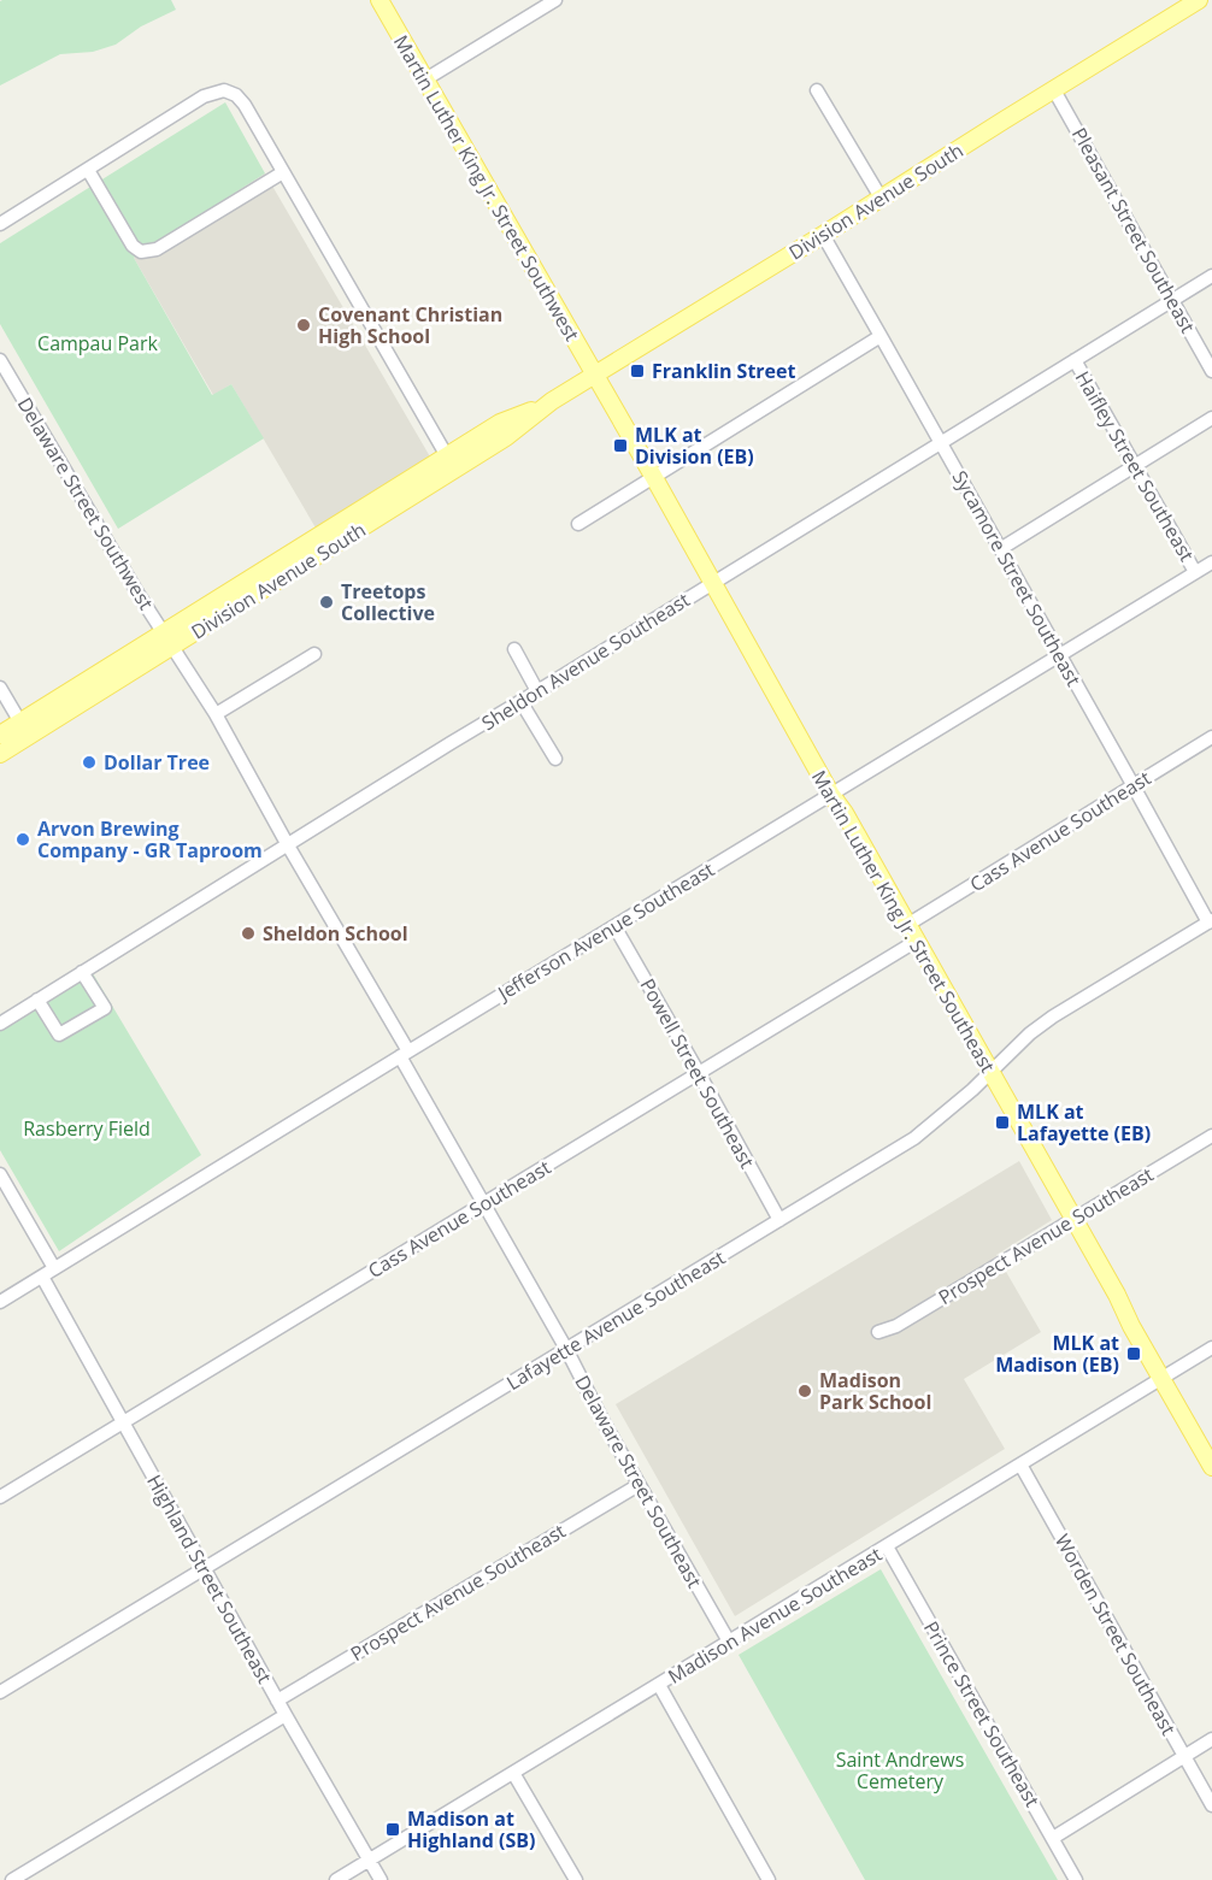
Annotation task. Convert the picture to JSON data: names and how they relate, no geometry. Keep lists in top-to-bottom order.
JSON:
{
  "streets": {
    "main road": ["Martin Luther King Jr. Street Southwest", "Division Avenue South", "Martin Luther King Jr. Street Southeast"],
    "street": [
      "Pleasant Street Southeast",
      "Haifley Street Southeast",
      "Delaware Street Southwest",
      "Sycamore Street Southeast",
      "Sheldon Avenue Southeast",
      "Cass Avenue Southeast",
      "Jefferson Avenue Southeast",
      "Powell Street Southeast",
      "Prospect Avenue Southeast",
      "Lafayette Avenue Southeast",
      "Delaware Street Southeast",
      "Highland Street Southeast",
      "Madison Avenue Southeast",
      "Worden Street Southeast",
      "Prince Street Southeast"
    ]
  },
  "crossings": [
    ["Martin Luther King Jr. Street Southwest", "Division Avenue South"],
    ["Martin Luther King Jr. Street Southwest", "Martin Luther King Jr. Street Southeast"],
    ["Division Avenue South", "Pleasant Street Southeast"],
    ["Division Avenue South", "Delaware Street Southwest"],
    ["Division Avenue South", "Sycamore Street Southeast"],
    ["Division Avenue South", "Martin Luther King Jr. Street Southeast"],
    ["Division Avenue South", "Delaware Street Southeast"],
    ["Pleasant Street Southeast", "Sheldon Avenue Southeast"],
    ["Haifley Street Southeast", "Sheldon Avenue Southeast"],
    ["Haifley Street Southeast", "Jefferson Avenue Southeast"],
    ["Delaware Street Southwest", "Delaware Street Southeast"],
    ["Sycamore Street Southeast", "Sheldon Avenue Southeast"],
    ["Sycamore Street Southeast", "Cass Avenue Southeast"],
    ["Sycamore Street Southeast", "Jefferson Avenue Southeast"],
    ["Sycamore Street Southeast", "Lafayette Avenue Southeast"],
    ["Sheldon Avenue Southeast", "Martin Luther King Jr. Street Southeast"],
    ["Sheldon Avenue Southeast", "Delaware Street Southeast"],
    ["Cass Avenue Southeast", "Martin Luther King Jr. Street Southeast"],
    ["Cass Avenue Southeast", "Powell Street Southeast"],
    ["Cass Avenue Southeast", "Delaware Street Southeast"],
    ["Cass Avenue Southeast", "Highland Street Southeast"],
    ["Martin Luther King Jr. Street Southeast", "Jefferson Avenue Southeast"],
    ["Martin Luther King Jr. Street Southeast", "Prospect Avenue Southeast"],
    ["Martin Luther King Jr. Street Southeast", "Lafayette Avenue Southeast"],
    ["Martin Luther King Jr. Street Southeast", "Madison Avenue Southeast"],
    ["Jefferson Avenue Southeast", "Powell Street Southeast"],
    ["Jefferson Avenue Southeast", "Delaware Street Southeast"],
    ["Jefferson Avenue Southeast", "Highland Street Southeast"],
    ["Powell Street Southeast", "Lafayette Avenue Southeast"],
    ["Prospect Avenue Southeast", "Delaware Street Southeast"],
    ["Prospect Avenue Southeast", "Highland Street Southeast"],
    ["Lafayette Avenue Southeast", "Delaware Street Southeast"],
    ["Lafayette Avenue Southeast", "Highland Street Southeast"],
    ["Delaware Street Southeast", "Madison Avenue Southeast"],
    ["Highland Street Southeast", "Madison Avenue Southeast"],
    ["Madison Avenue Southeast", "Worden Street Southeast"],
    ["Madison Avenue Southeast", "Prince Street Southeast"]
  ],
  "parks": ["Campau Park", "Rasberry Field", "Saint Andrews Cemetery"],
  "places": {
    "other": [
      "Covenant Christian High School",
      "Treetops Collective",
      "Dollar Tree",
      "Arvon Brewing Company - GR Taproom",
      "Sheldon School",
      "Madison Park School"
    ],
    "transit": [
      "Franklin Street",
      "MLK at Division (EB)",
      "MLK at Lafayette (EB)",
      "MLK at Madison (EB)",
      "Madison at Highland (SB)"
    ]
  }
}
